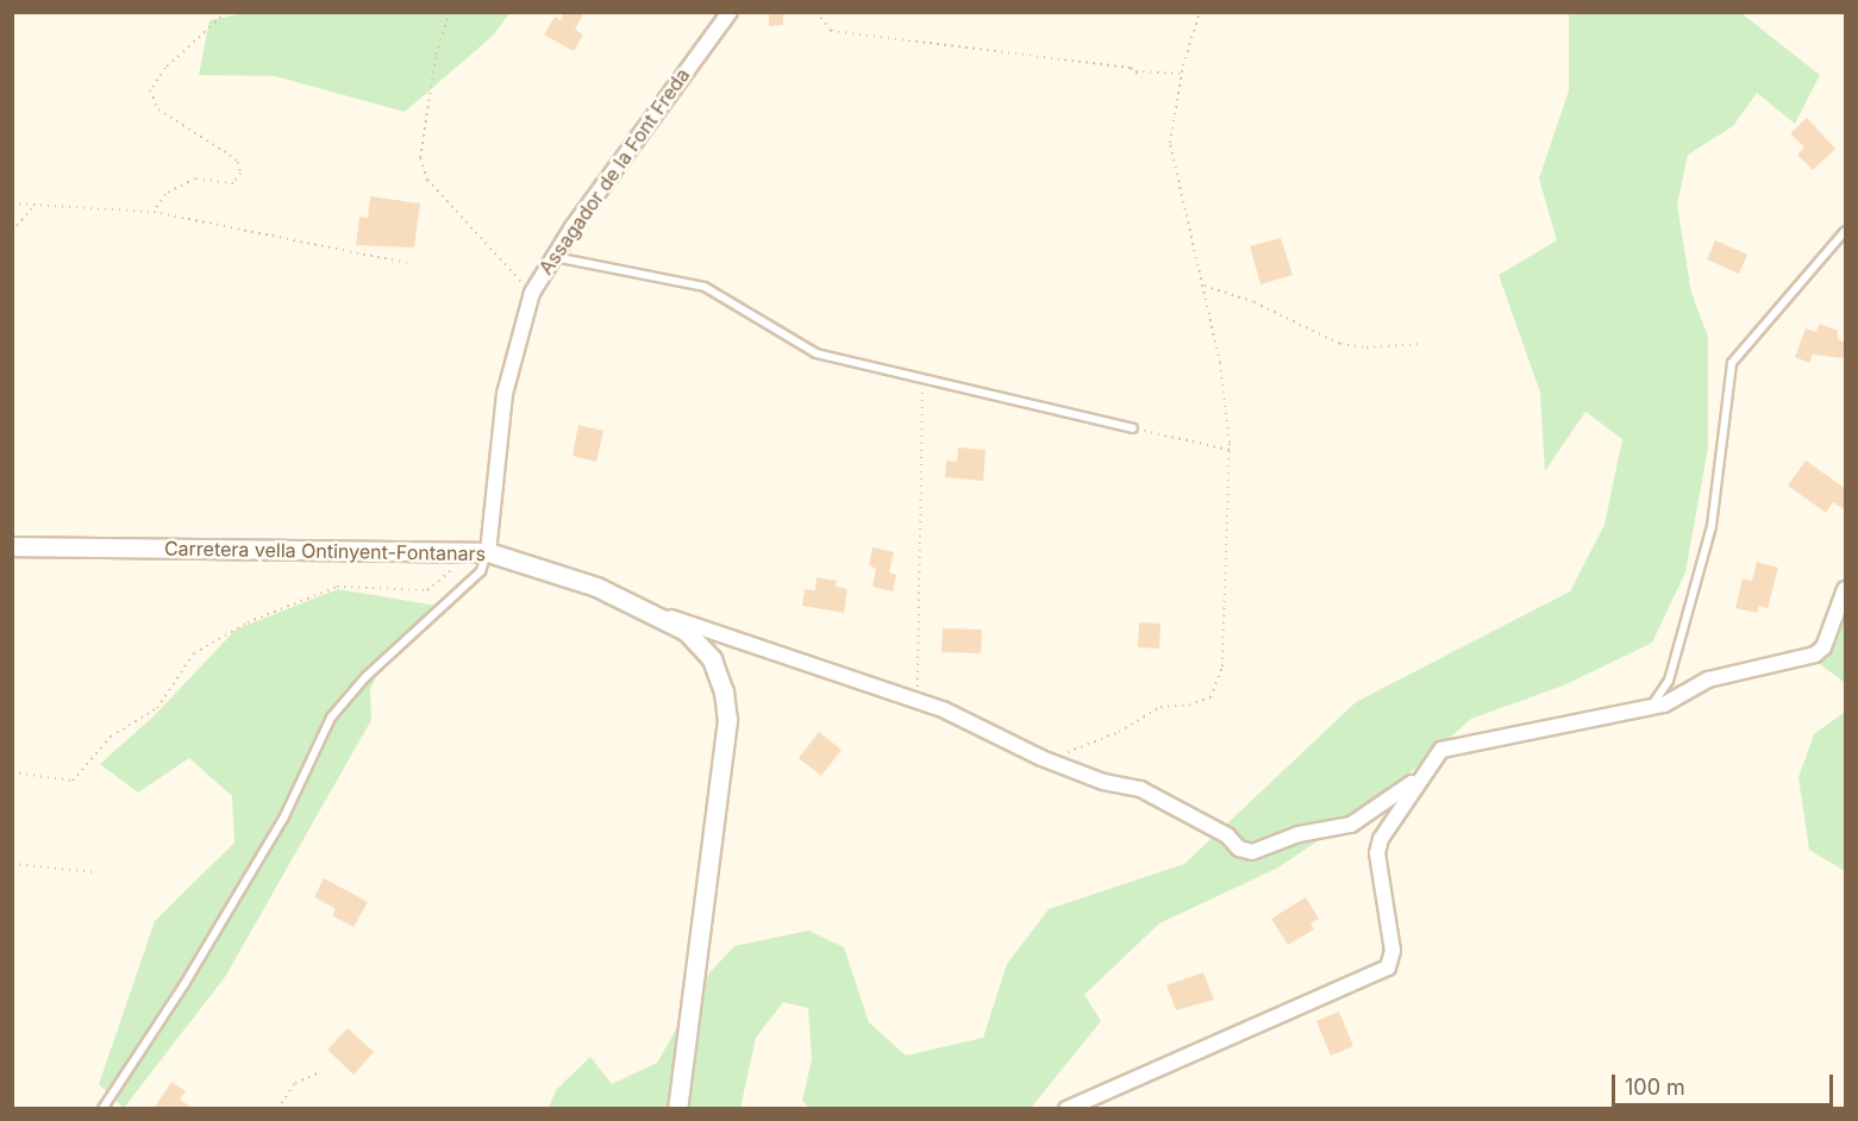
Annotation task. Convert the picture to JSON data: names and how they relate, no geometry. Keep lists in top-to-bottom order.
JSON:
{
  "streets": {
    "street": ["Assagador de la Font Freda", "Carretera vella Ontinyent-Fontanars"]
  },
  "crossings": [
    ["Assagador de la Font Freda", "Carretera vella Ontinyent-Fontanars"]
  ],
  "scale_bar": "100 m"
}
